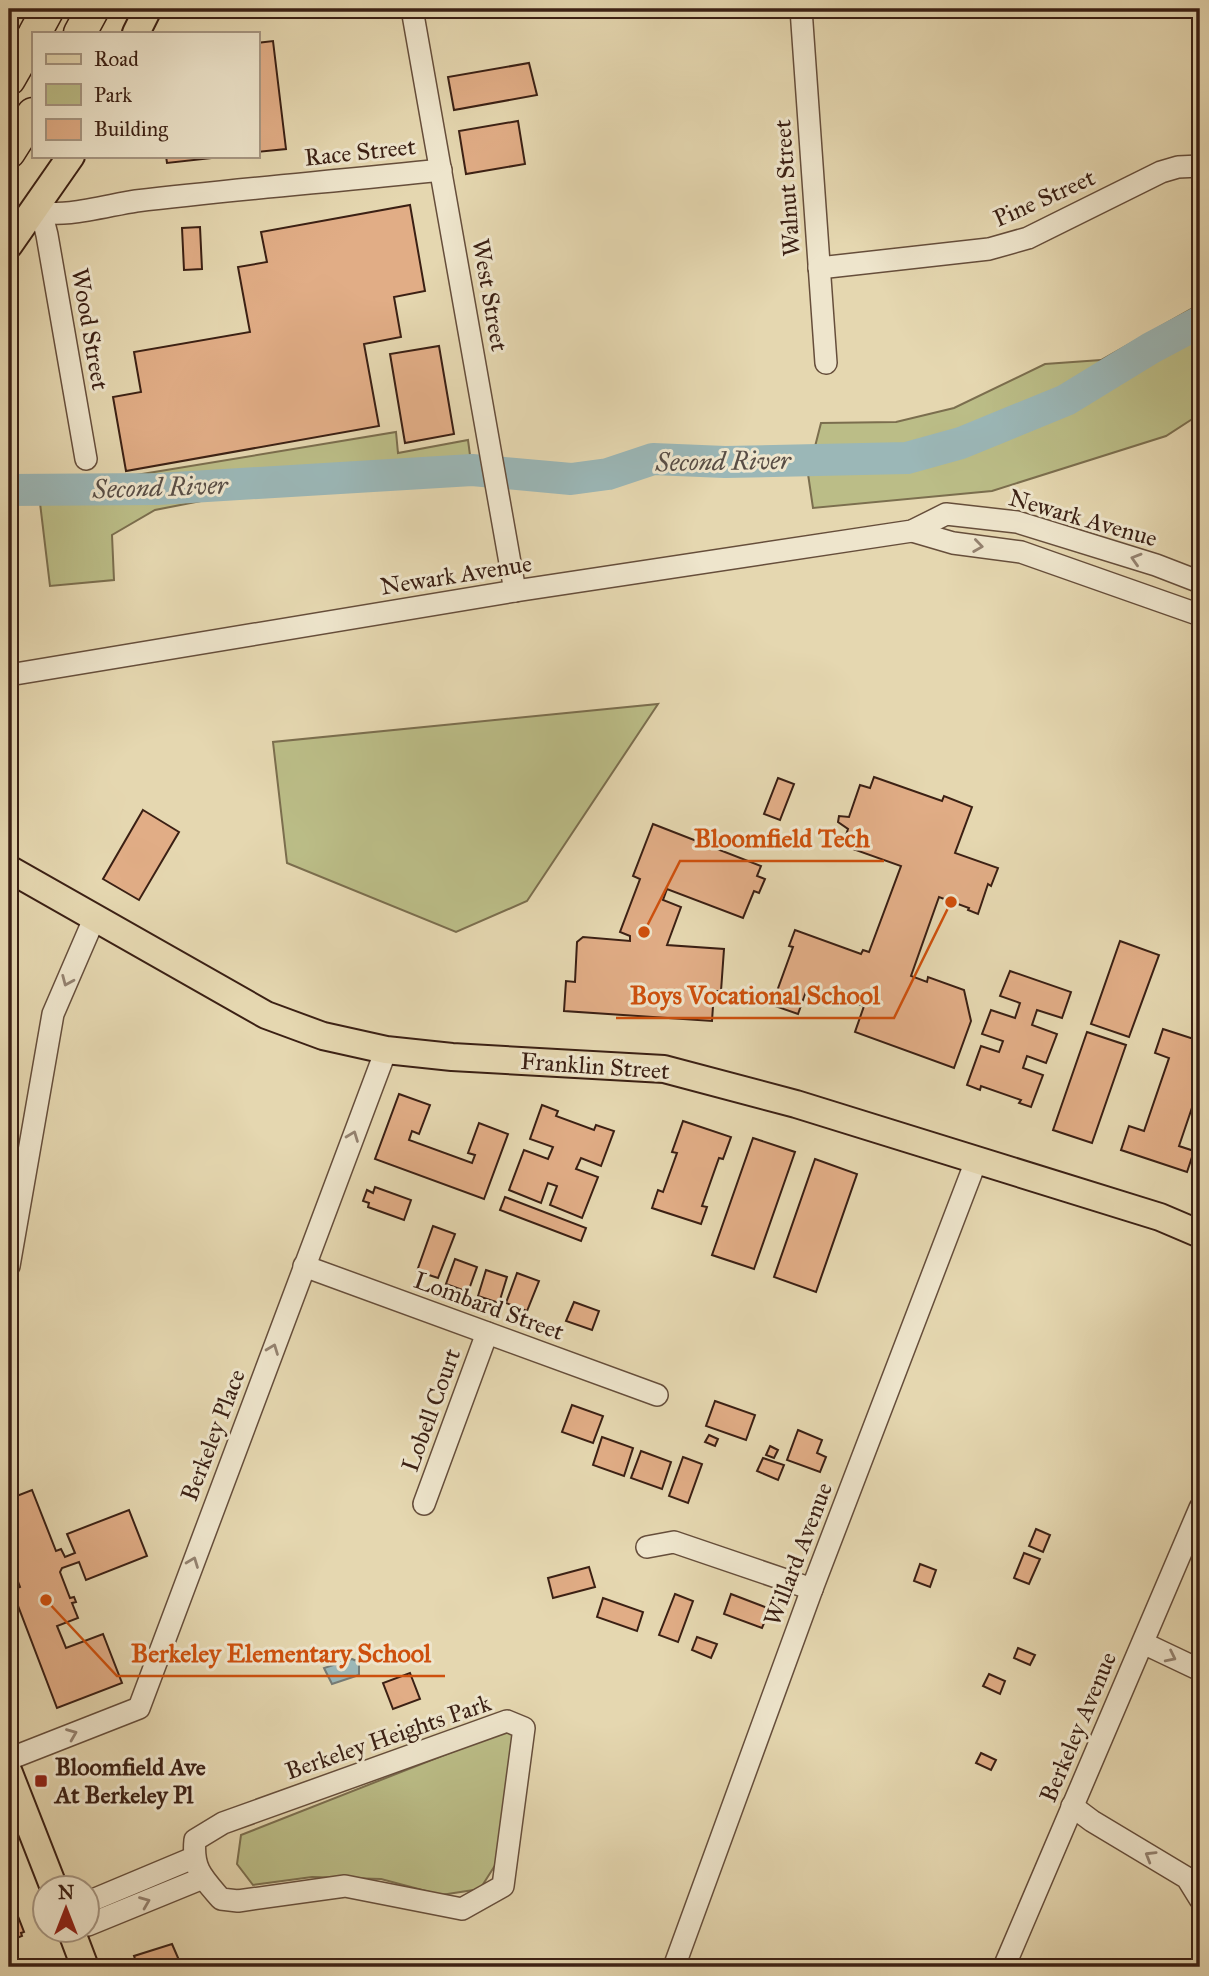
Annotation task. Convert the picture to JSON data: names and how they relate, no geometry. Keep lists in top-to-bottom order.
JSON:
{
  "streets": {
    "main road": ["Franklin Street"],
    "street": [
      "Race Street",
      "Walnut Street",
      "Pine Street",
      "West Street",
      "Wood Street",
      "Newark Avenue",
      "Lombard Street",
      "Lobell Court",
      "Berkeley Place",
      "Willard Avenue",
      "Berkeley Avenue",
      "Berkeley Heights Park"
    ]
  },
  "crossings": [
    ["Race Street", "West Street"],
    ["Race Street", "Wood Street"],
    ["Walnut Street", "Pine Street"],
    ["West Street", "Newark Avenue"],
    ["Franklin Street", "Berkeley Place"],
    ["Franklin Street", "Willard Avenue"],
    ["Lombard Street", "Lobell Court"],
    ["Lombard Street", "Berkeley Place"]
  ],
  "one_way": ["Berkeley Place"],
  "water": ["Second River"],
  "places": {
    "other": ["Boys Vocational School", "Bloomfield Tech", "Berkeley Elementary School"],
    "transit": ["Bloomfield Ave At Berkeley Pl"]
  },
  "legend": ["Road", "Park", "Building"],
  "north": "top"
}
